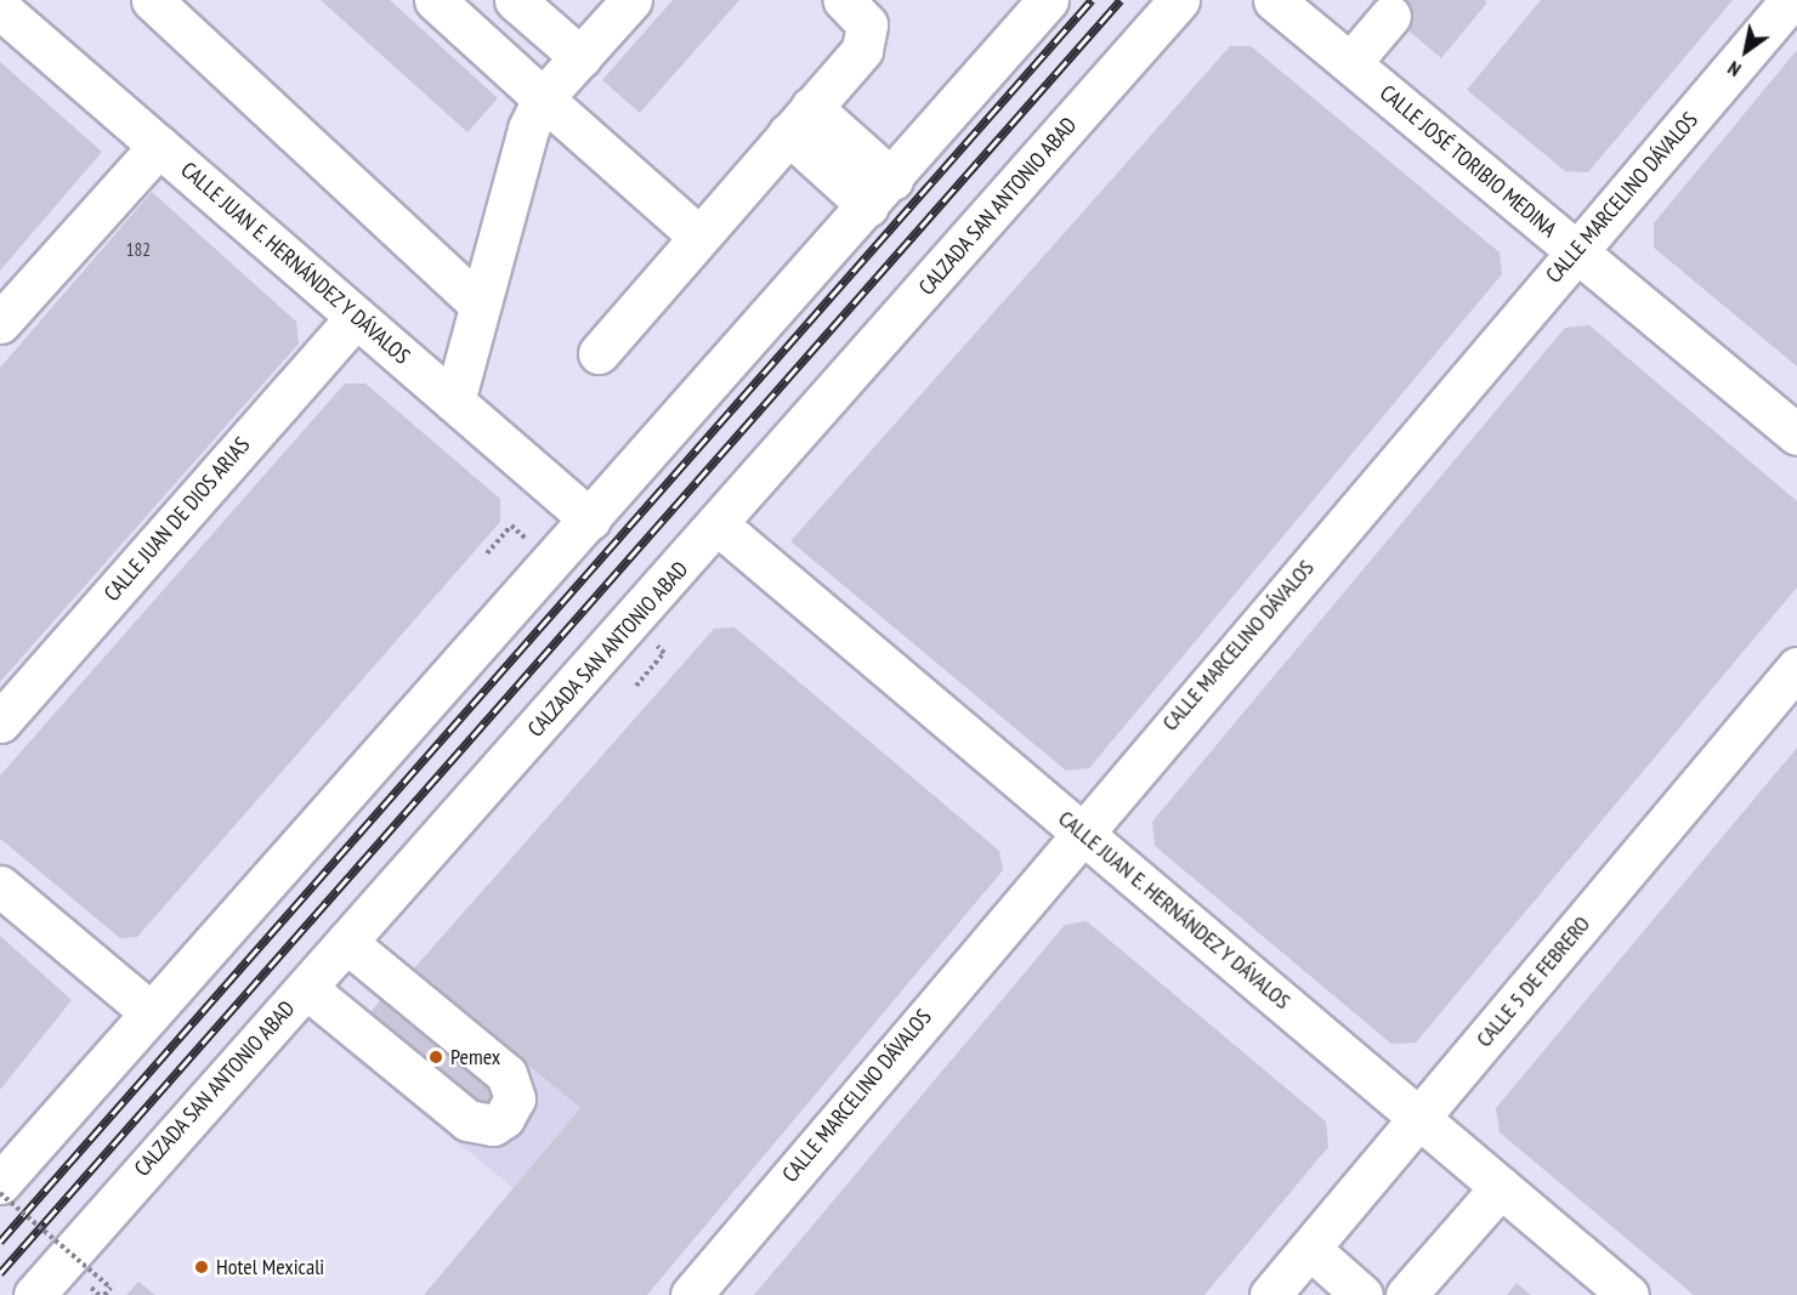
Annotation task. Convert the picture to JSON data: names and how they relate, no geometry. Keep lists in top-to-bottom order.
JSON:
{
  "streets": {
    "main road": [
      "CALLE JOSÉ TORIBIO MEDINA",
      "CALLE MARCELINO DÁVALOS",
      "CALZADA SAN ANTONIO ABAD",
      "CALLE JUAN E. HERNÁNDEZ Y DÁVALOS",
      "CALLE JUAN DE DIOS ARIAS",
      "CALLE 5 DE FEBRERO"
    ]
  },
  "crossings": [
    ["CALLE JOSÉ TORIBIO MEDINA", "CALLE MARCELINO DÁVALOS"],
    ["CALLE MARCELINO DÁVALOS", "CALLE JUAN E. HERNÁNDEZ Y DÁVALOS"],
    ["CALZADA SAN ANTONIO ABAD", "CALLE JUAN E. HERNÁNDEZ Y DÁVALOS"],
    ["CALLE JUAN E. HERNÁNDEZ Y DÁVALOS", "CALLE JUAN DE DIOS ARIAS"],
    ["CALLE JUAN E. HERNÁNDEZ Y DÁVALOS", "CALLE 5 DE FEBRERO"]
  ],
  "places": ["Pemex", "Hotel Mexicali"],
  "house_numbers": ["182"],
  "north": "bottom left"
}
